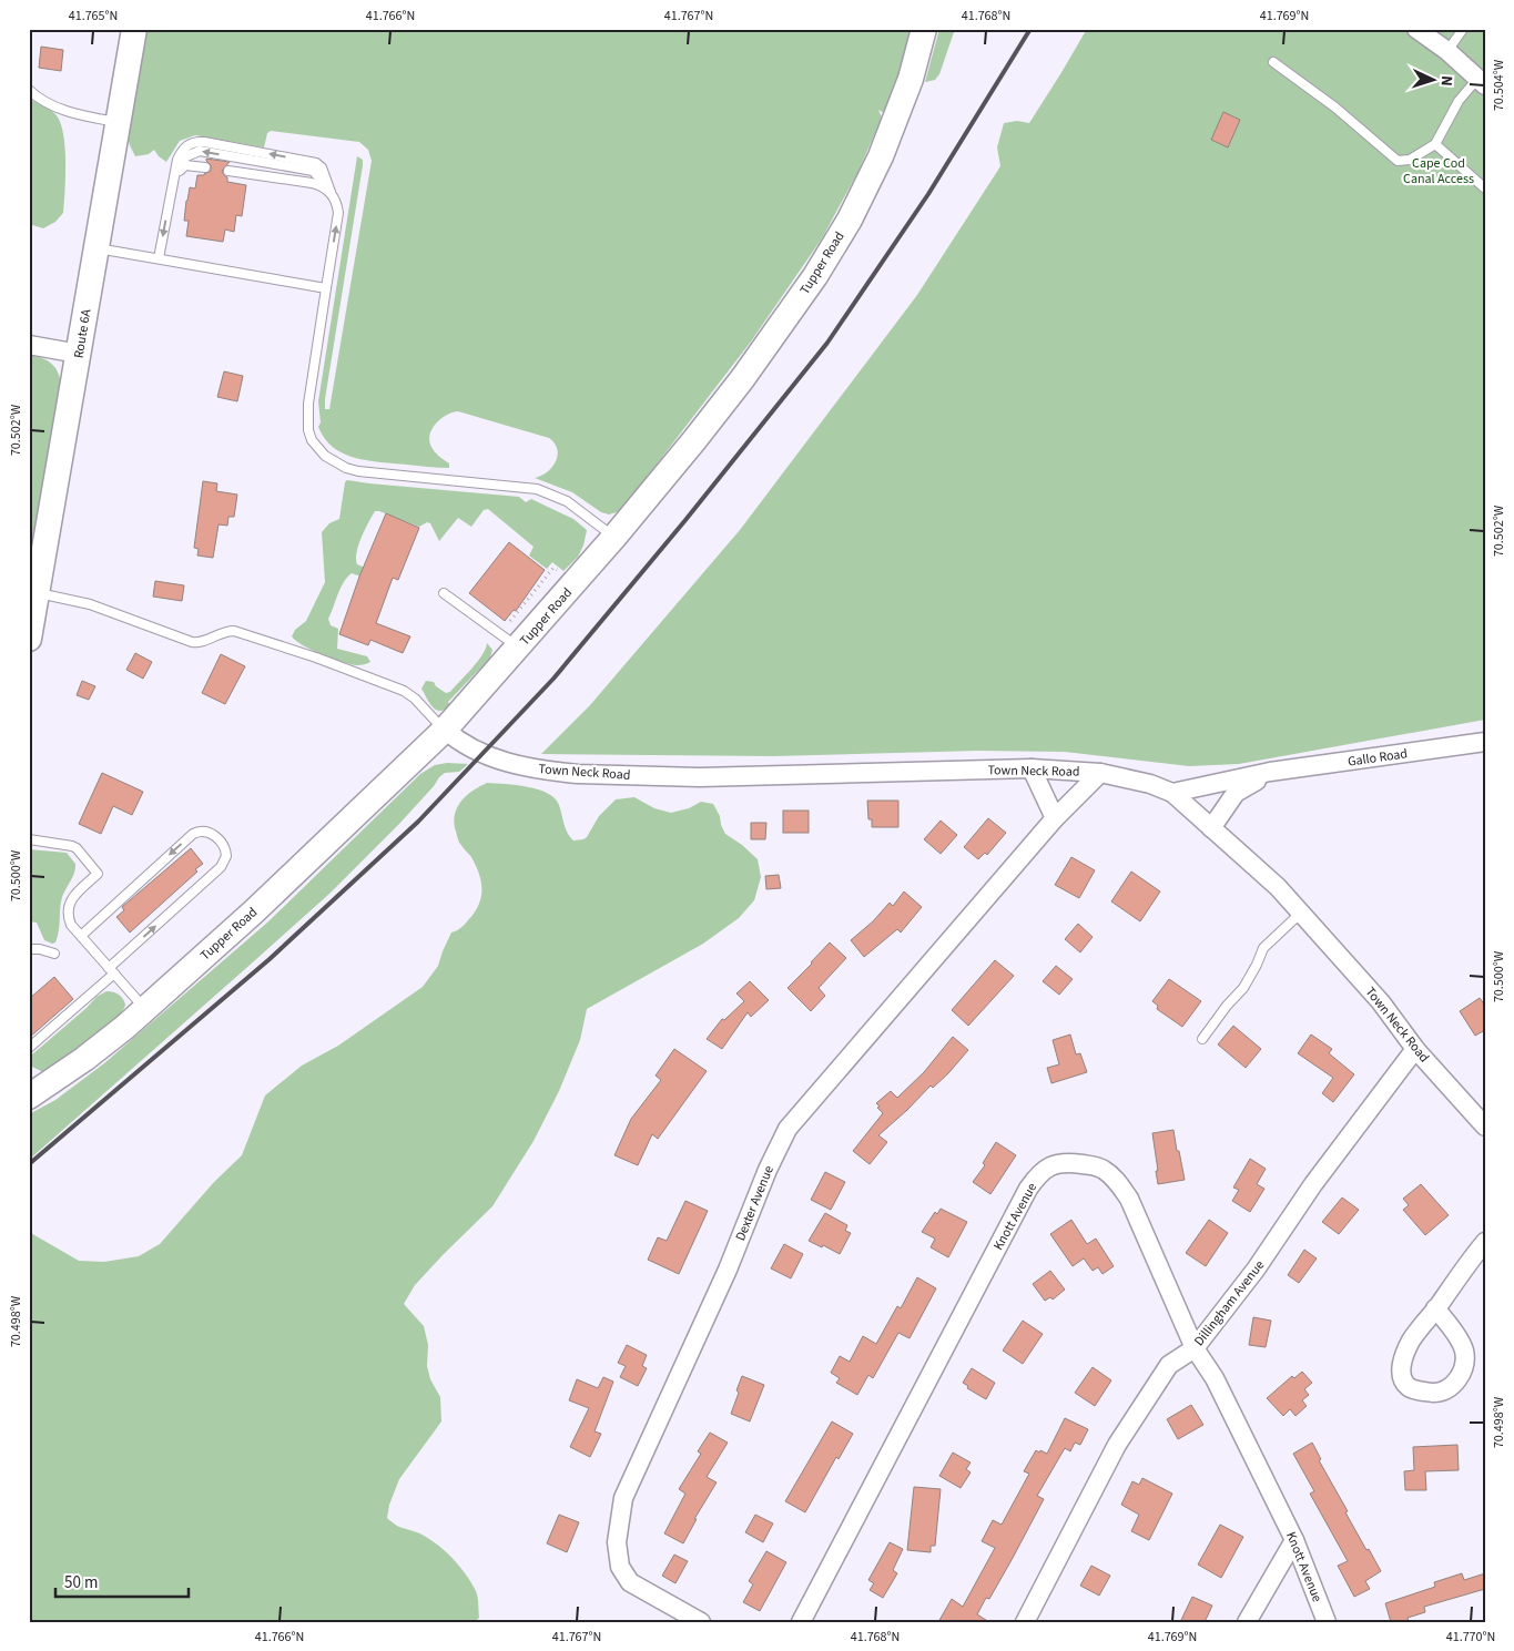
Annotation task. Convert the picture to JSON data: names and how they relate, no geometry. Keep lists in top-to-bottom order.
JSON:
{
  "streets": {
    "main road": ["Tupper Road", "Route 6A"],
    "street": [
      "Gallo Road",
      "Town Neck Road",
      "Dexter Avenue",
      "Knott Avenue",
      "Dillingham Avenue"
    ]
  },
  "crossings": [
    ["Tupper Road", "Town Neck Road"],
    ["Gallo Road", "Town Neck Road"],
    ["Town Neck Road", "Dexter Avenue"],
    ["Town Neck Road", "Dillingham Avenue"],
    ["Knott Avenue", "Dillingham Avenue"]
  ],
  "parks": ["Cape Cod Canal Access"],
  "scale_bar": "50 m",
  "north": "right",
  "coordinates": [
    "41.765°N",
    "41.766°N",
    "41.767°N",
    "41.768°N",
    "41.769°N",
    "70.504°W",
    "70.502°W",
    "70.500°W",
    "70.498°W",
    "41.770°N"
  ]
}
